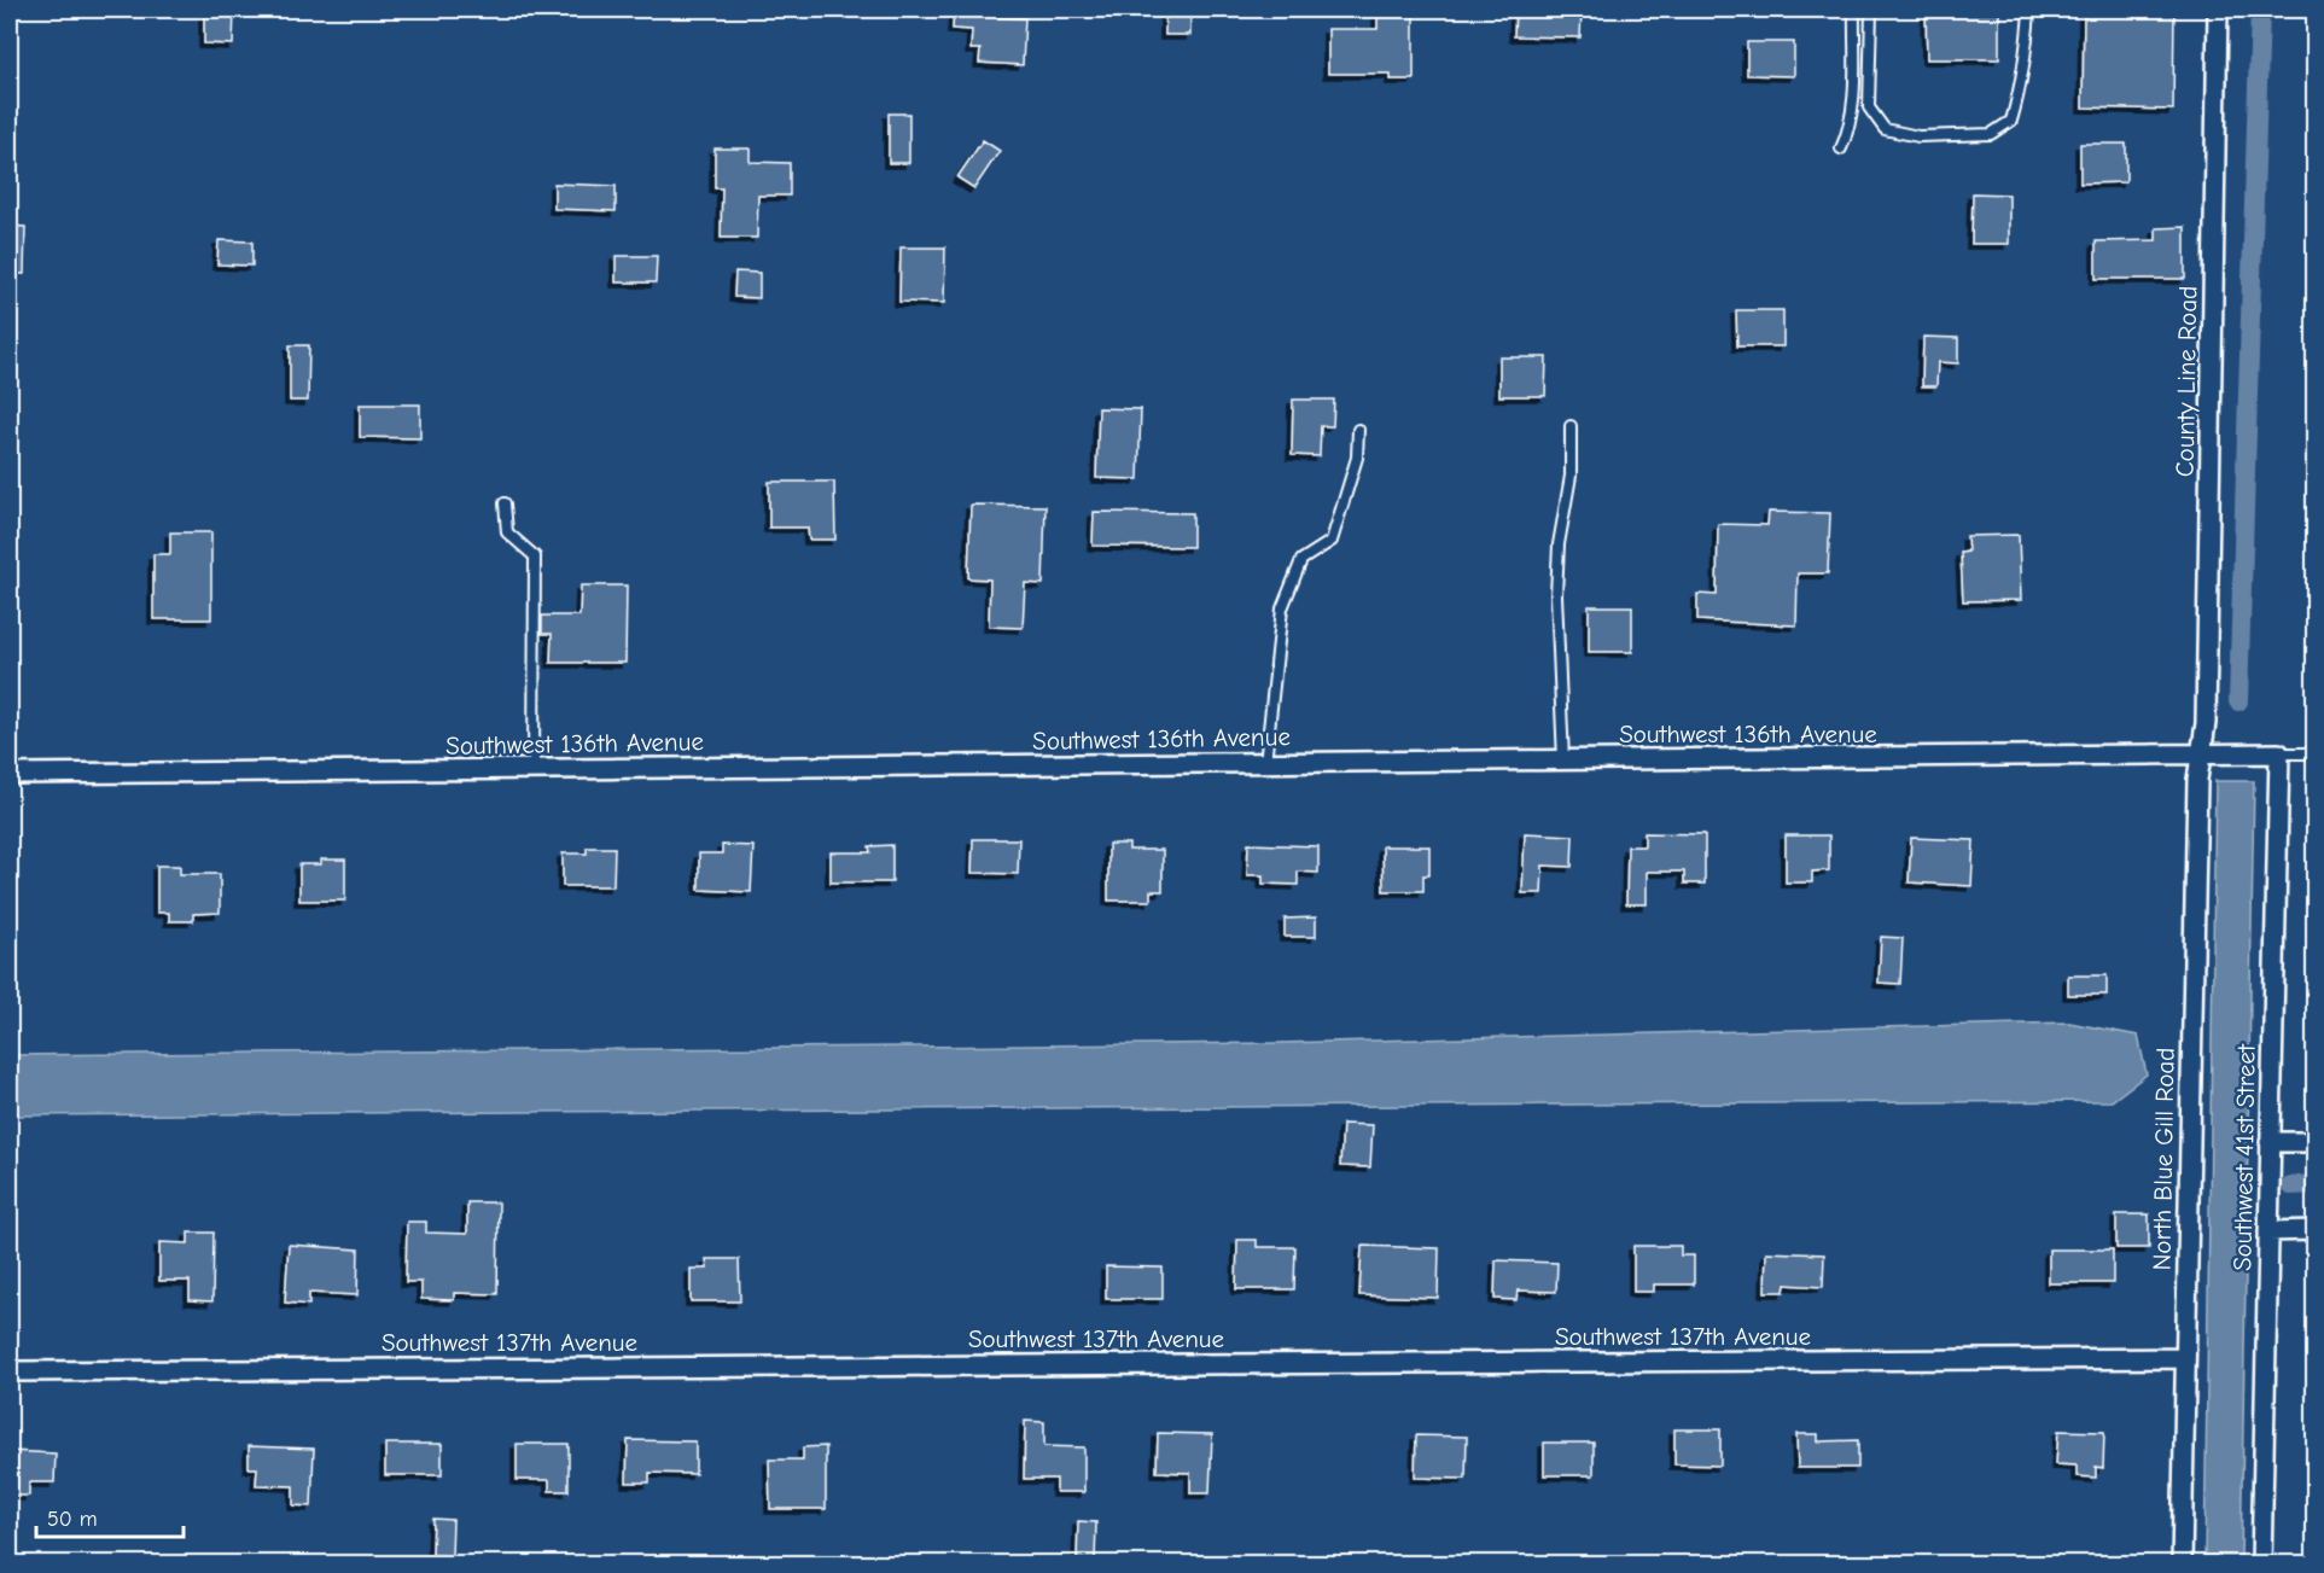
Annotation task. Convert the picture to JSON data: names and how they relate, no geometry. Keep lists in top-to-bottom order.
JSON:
{
  "streets": {
    "street": [
      "County Line Road",
      "Southwest 136th Avenue",
      "Southwest 41st Street",
      "North Blue Gill Road",
      "Southwest 137th Avenue"
    ]
  },
  "crossings": [
    ["County Line Road", "Southwest 136th Avenue"],
    ["County Line Road", "North Blue Gill Road"],
    ["Southwest 136th Avenue", "Southwest 41st Street"],
    ["Southwest 136th Avenue", "North Blue Gill Road"],
    ["North Blue Gill Road", "Southwest 137th Avenue"]
  ],
  "scale_bar": "50 m"
}
